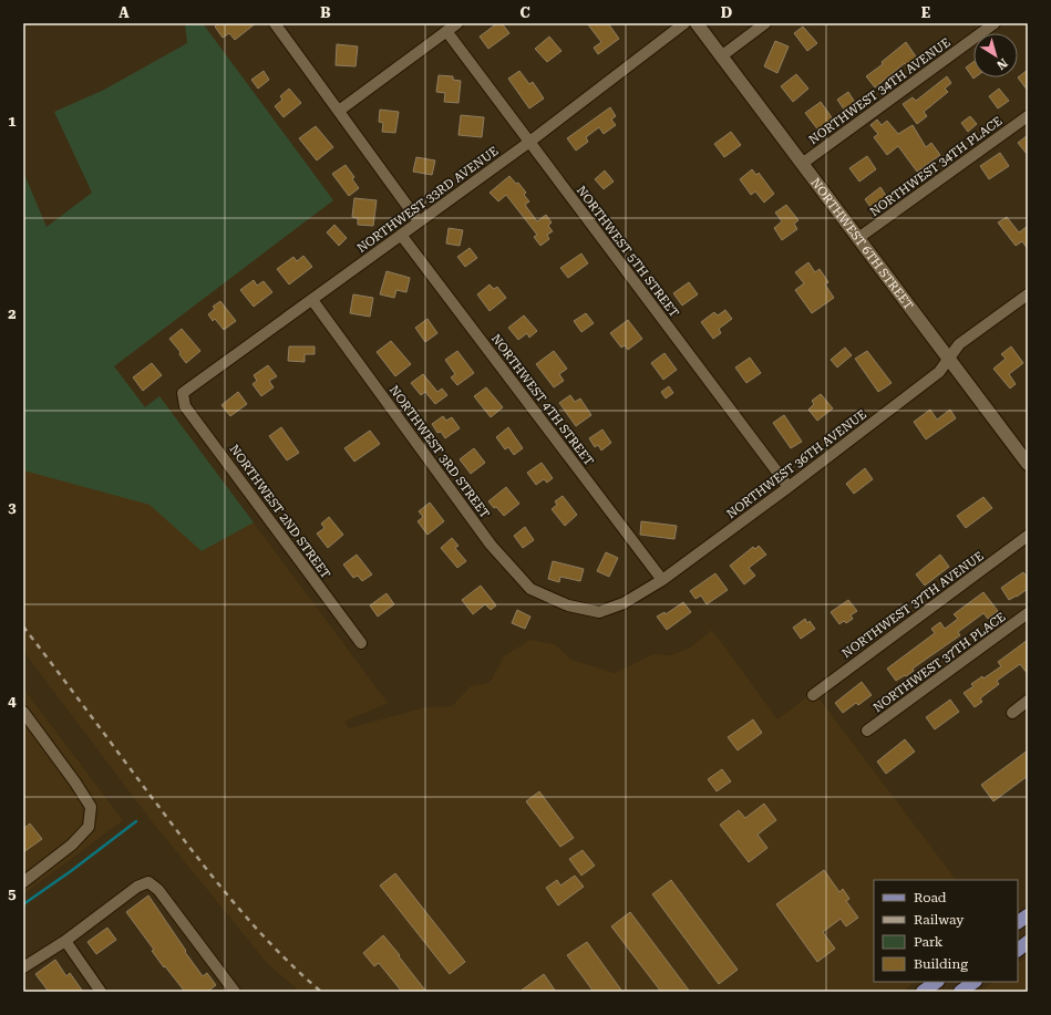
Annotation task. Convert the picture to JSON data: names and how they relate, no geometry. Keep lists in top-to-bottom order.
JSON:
{
  "streets": {
    "main road": ["NORTHWEST 6TH STREET"],
    "street": [
      "NORTHWEST 34TH AVENUE",
      "NORTHWEST 34TH PLACE",
      "NORTHWEST 33RD AVENUE",
      "NORTHWEST 5TH STREET",
      "NORTHWEST 4TH STREET",
      "NORTHWEST 3RD STREET",
      "NORTHWEST 36TH AVENUE",
      "NORTHWEST 2ND STREET",
      "NORTHWEST 37TH AVENUE",
      "NORTHWEST 37TH PLACE"
    ]
  },
  "crossings": [
    ["NORTHWEST 34TH AVENUE", "NORTHWEST 6TH STREET"],
    ["NORTHWEST 34TH PLACE", "NORTHWEST 6TH STREET"],
    ["NORTHWEST 33RD AVENUE", "NORTHWEST 5TH STREET"],
    ["NORTHWEST 33RD AVENUE", "NORTHWEST 4TH STREET"],
    ["NORTHWEST 33RD AVENUE", "NORTHWEST 3RD STREET"],
    ["NORTHWEST 33RD AVENUE", "NORTHWEST 2ND STREET"],
    ["NORTHWEST 6TH STREET", "NORTHWEST 36TH AVENUE"],
    ["NORTHWEST 5TH STREET", "NORTHWEST 36TH AVENUE"],
    ["NORTHWEST 4TH STREET", "NORTHWEST 36TH AVENUE"],
    ["NORTHWEST 3RD STREET", "NORTHWEST 36TH AVENUE"]
  ],
  "legend": [
    "Road",
    "Railway",
    "Park",
    "Building"
  ],
  "north": "bottom right",
  "grid": {
    "columns": [
      "A",
      "B",
      "C",
      "D",
      "E"
    ],
    "rows": [
      "1",
      "2",
      "3",
      "4",
      "5"
    ]
  }
}
